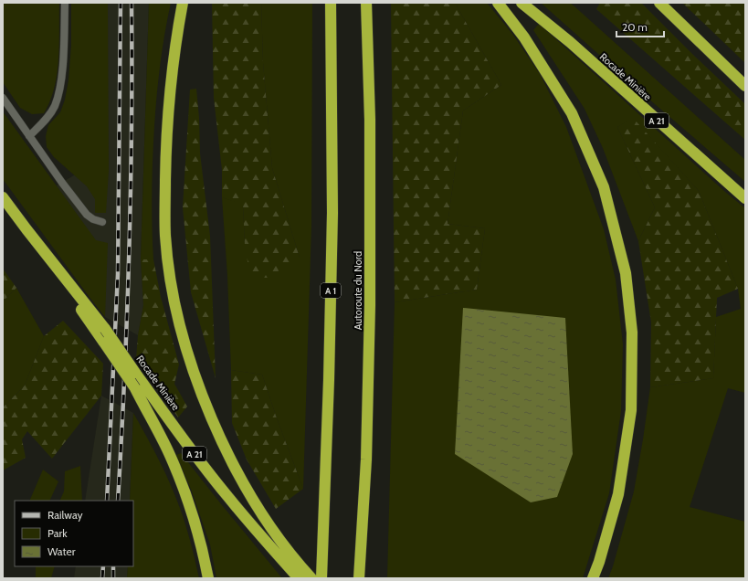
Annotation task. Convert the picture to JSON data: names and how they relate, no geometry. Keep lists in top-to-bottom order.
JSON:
{
  "streets": {
    "highway": [
      "Rocade Minière",
      "A 21",
      "A 1",
      "Autoroute du Nord"
    ]
  },
  "legend": ["Railway", "Park", "Water"],
  "scale_bar": "20 m"
}
